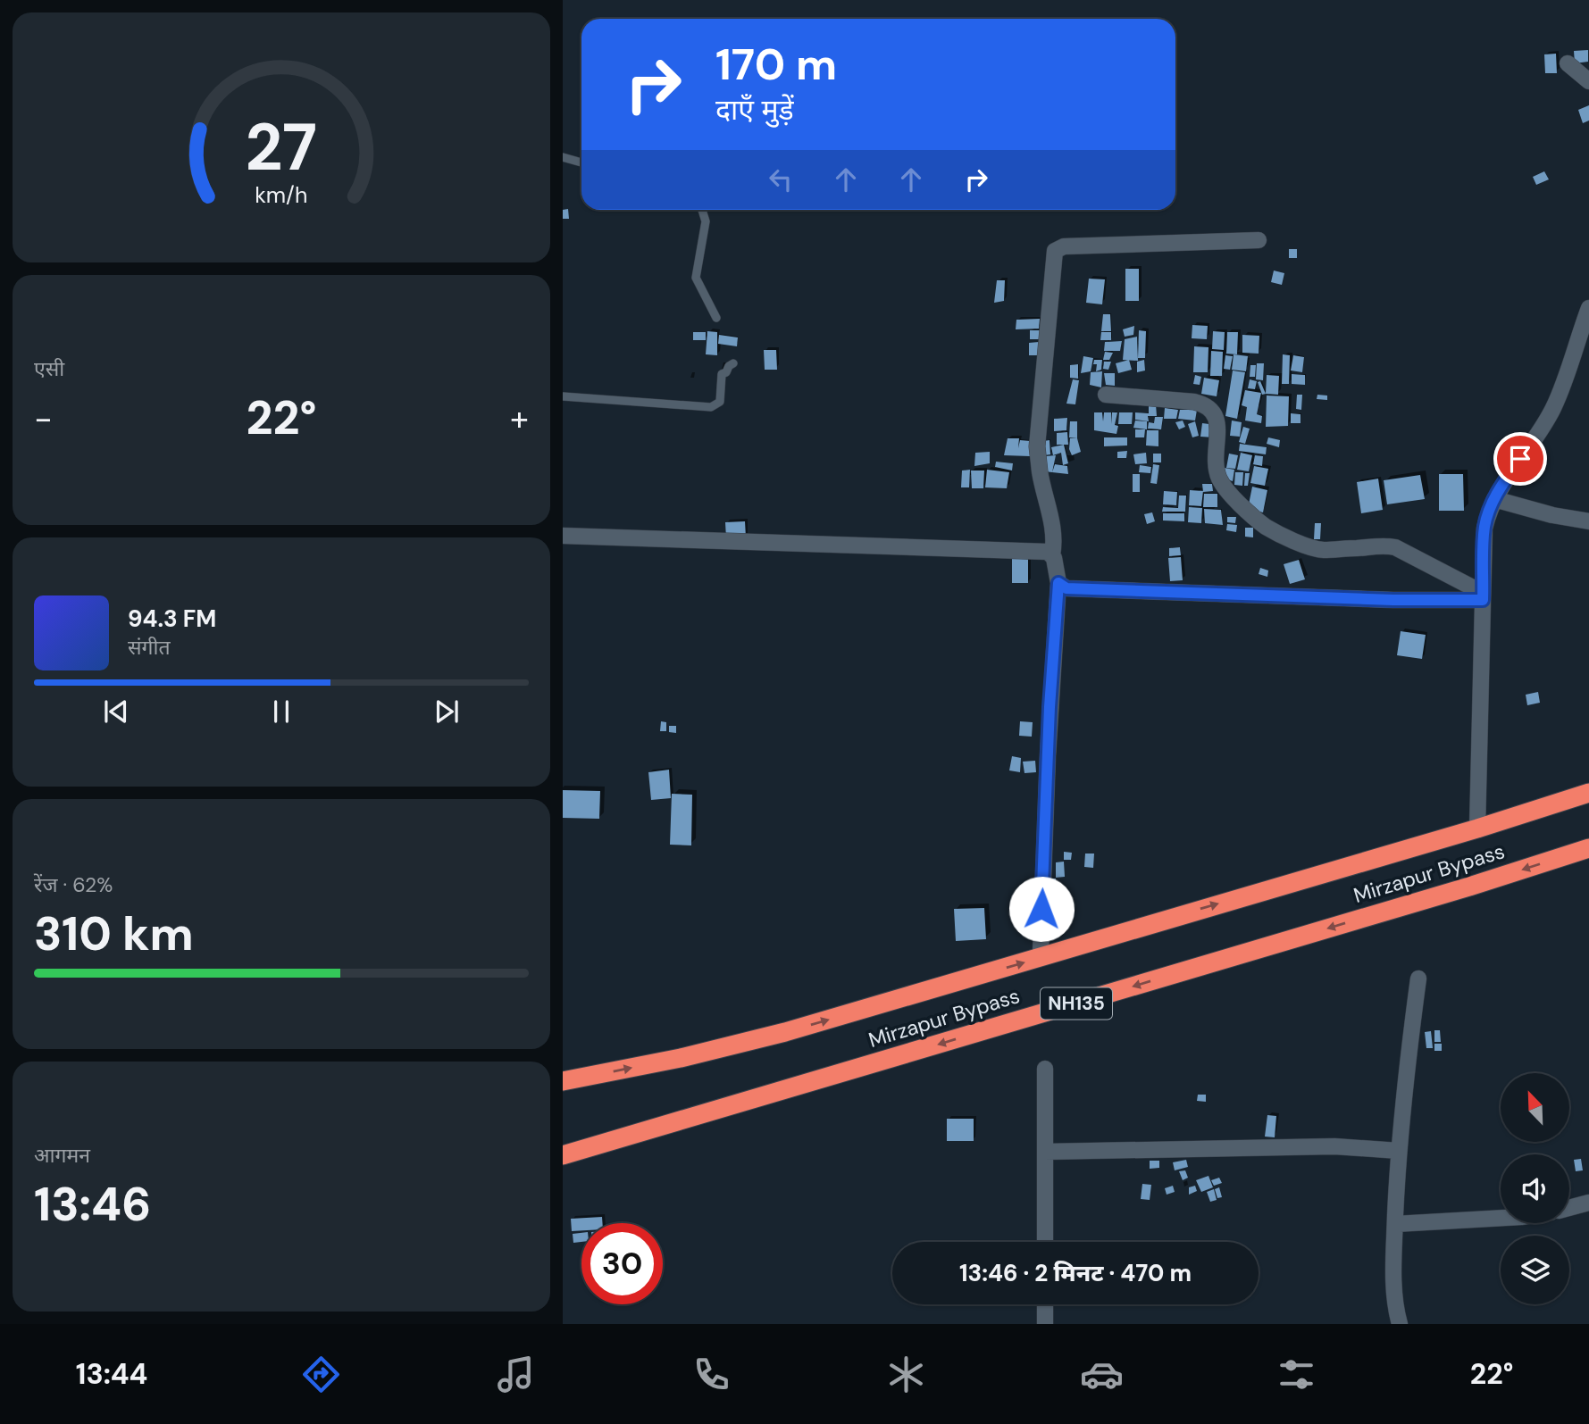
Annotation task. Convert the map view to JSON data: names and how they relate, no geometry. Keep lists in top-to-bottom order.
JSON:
{
  "streets": {
    "highway": ["Mirzapur Bypass", "NH135"]
  },
  "north": "top left",
  "page": {
    "turn": ["170 m", "दाएँ मुड़ें"],
    "tile": [
      "एसी",
      ["रेंज · 62%", "310 km"],
      ["आगमन", "13:46"]
    ],
    "heat": ["−", "22°", "+"],
    "song": ["94.3 FM", "संगीत"],
    "limit": "30",
    "trip": "13:46 · 2 मिनट · 470 m",
    "tabs": ["13:44", "22°"],
    "gauge": ["27", "km/h"]
  }
}
